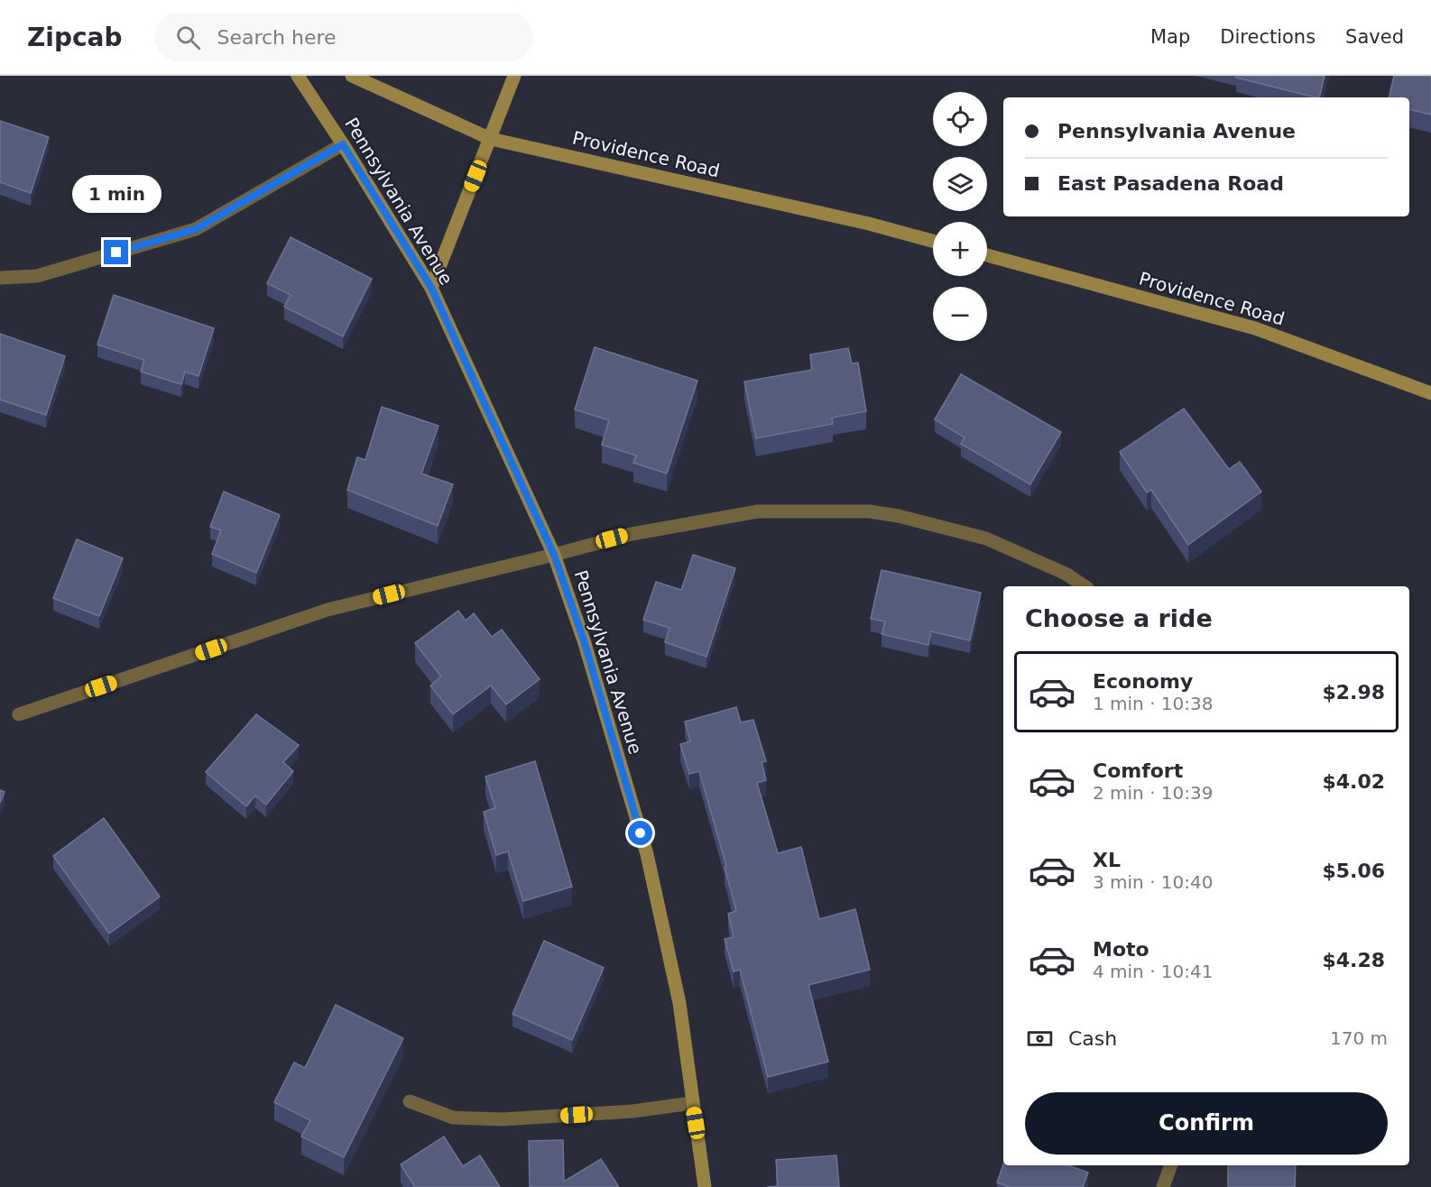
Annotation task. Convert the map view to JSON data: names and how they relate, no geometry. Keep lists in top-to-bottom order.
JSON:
{
  "streets": {
    "street": ["Providence Road", "Pennsylvania Avenue"]
  },
  "page": {
    "header": "Zipcab",
    "search": "Search here",
    "nav": ["Map", "Directions", "Saved"],
    "map_buttons": ["+", "−"],
    "banner": ["Pennsylvania Avenue", "East Pasadena Road"],
    "bubble": "1 min",
    "heading": "Choose a ride",
    "list": [
      {
        "name": "Economy",
        "note": "1 min · 10:38",
        "value": "$2.98"
      },
      {
        "name": "Comfort",
        "note": "2 min · 10:39",
        "value": "$4.02"
      },
      {
        "name": "XL",
        "note": "3 min · 10:40",
        "value": "$5.06"
      },
      {
        "name": "Moto",
        "note": "4 min · 10:41",
        "value": "$4.28"
      }
    ],
    "pay": ["Cash", "170 m"],
    "buttons": "Confirm"
  }
}
